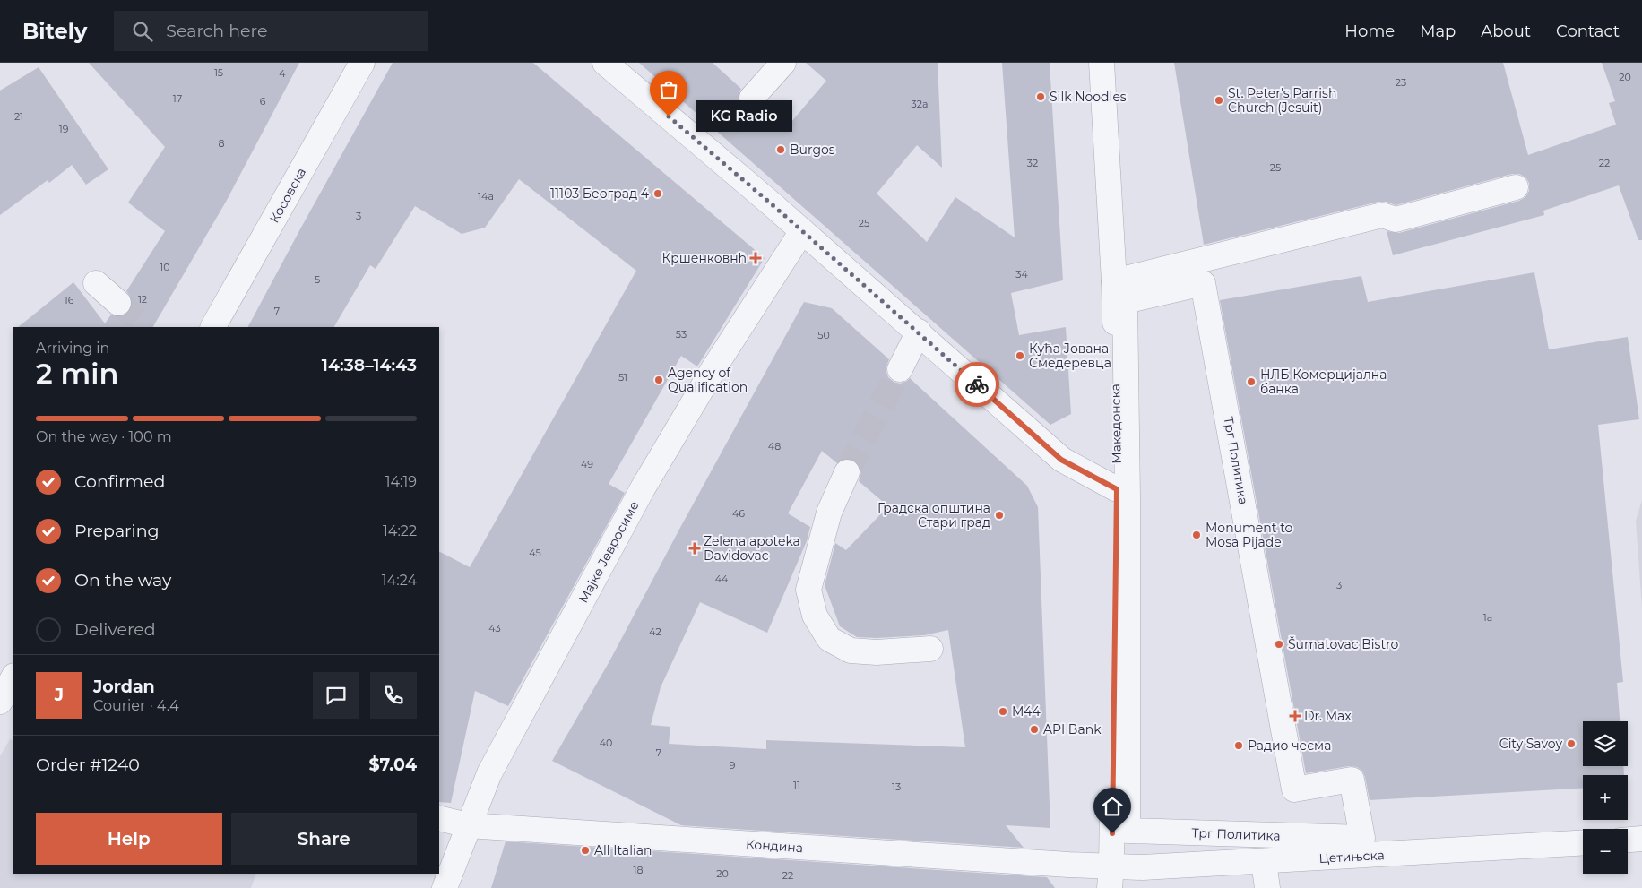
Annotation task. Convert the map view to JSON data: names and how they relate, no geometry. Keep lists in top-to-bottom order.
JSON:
{
  "streets": {
    "street": [
      "Косовска",
      "Македонска",
      "Трг Политика",
      "Мајке Јевросиме",
      "Кондина",
      "Цетињска"
    ]
  },
  "crossings": [
    ["Македонска", "Кондина"],
    ["Македонска", "Цетињска"],
    ["Мајке Јевросиме", "Кондина"],
    ["Кондина", "Цетињска"]
  ],
  "places": {
    "other": [
      "Silk Noodles",
      "St. Peter's Parrish Church (Jesuit)",
      "KG Radio",
      "Burgos",
      "11103 Београд 4",
      "Кућа Јована Смедеревца",
      "Agency of Qualification",
      "НЛБ Комерцијална банка",
      "Градска општина Стари град",
      "Monument to Mosa Pijade",
      "Šumatovac Bistro",
      "M44",
      "API Bank",
      "City Savoy",
      "Радио чесма",
      "All Italian"
    ],
    "health": ["Кршенковнћ", "Zelena apoteka Davidovac", "Dr. Max"]
  },
  "house_numbers": [
    "15",
    "4",
    "20",
    "23",
    "17",
    "6",
    "32a",
    "21",
    "19",
    "8",
    "32",
    "22",
    "25",
    "14a",
    "3",
    "25",
    "10",
    "34",
    "5",
    "12",
    "16",
    "7",
    "53",
    "50",
    "51",
    "48",
    "49",
    "46",
    "45",
    "44",
    "3",
    "1a",
    "43",
    "42",
    "40",
    "7",
    "9",
    "11",
    "13",
    "18",
    "20",
    "22"
  ],
  "page": {
    "header": "Bitely",
    "search": "Search here",
    "nav": [
      "Home",
      "Map",
      "About",
      "Contact"
    ],
    "bubble": "KG Radio",
    "heading": ["2 min", "Arriving in", "14:38–14:43"],
    "panel": [
      "Jordan",
      "Courier · 4.4",
      "Order #1240",
      "$7.04"
    ],
    "bar": "On the way · 100 m",
    "list": [
      ["Confirmed", "14:19"],
      ["Preparing", "14:22"],
      ["On the way", "14:24"],
      "Delivered"
    ],
    "round": "J",
    "map_buttons": ["+", "−"],
    "buttons": ["Help", "Share"]
  }
}
